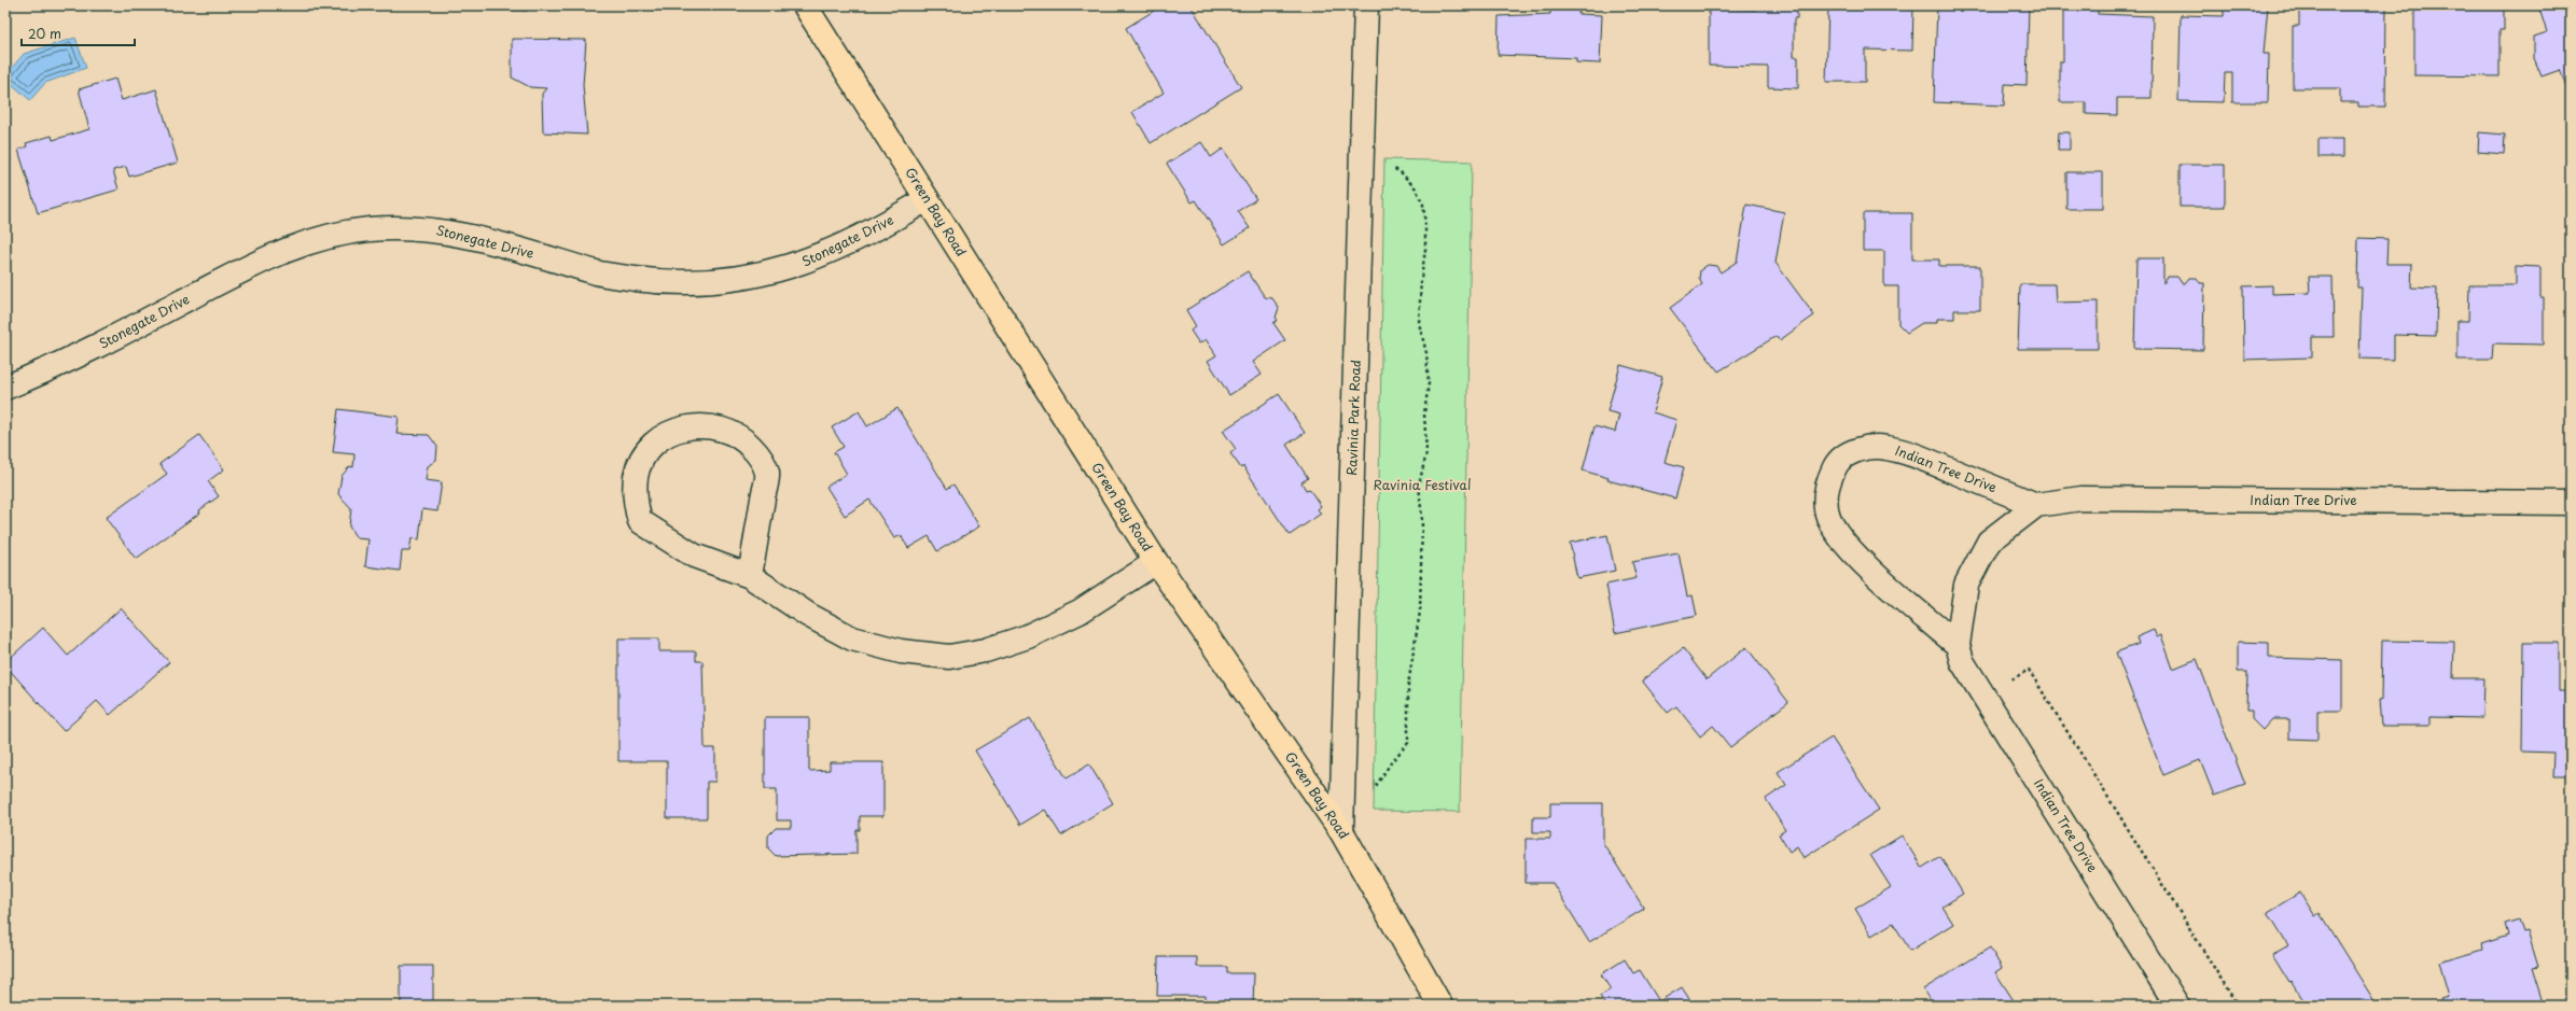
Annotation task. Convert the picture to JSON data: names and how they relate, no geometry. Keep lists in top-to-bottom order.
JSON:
{
  "streets": {
    "main road": ["Green Bay Road"],
    "street": ["Stonegate Drive", "Ravinia Park Road", "Indian Tree Drive"]
  },
  "crossings": [
    ["Green Bay Road", "Stonegate Drive"],
    ["Green Bay Road", "Ravinia Park Road"]
  ],
  "parks": ["Ravinia Festival"],
  "scale_bar": "20 m"
}
